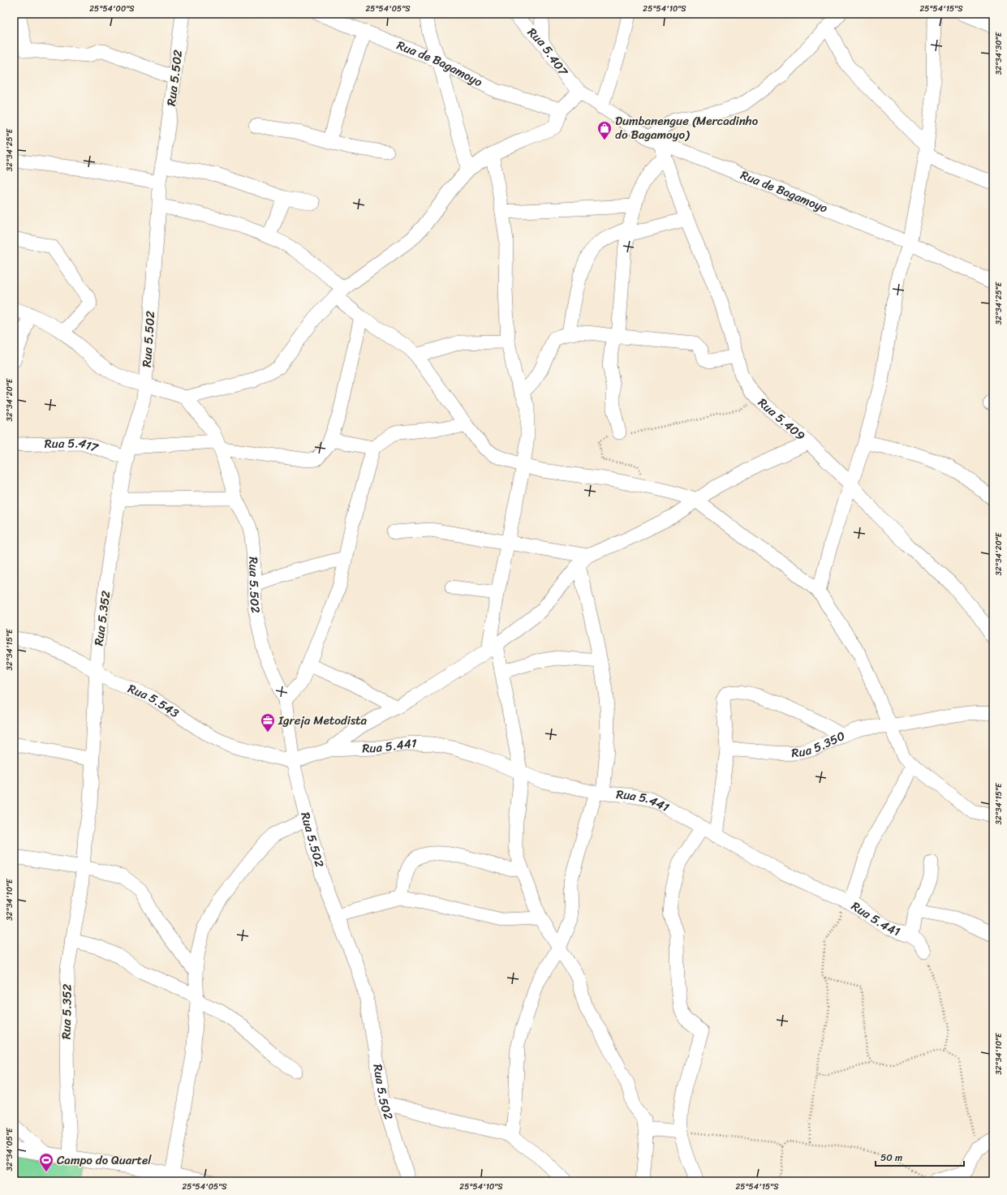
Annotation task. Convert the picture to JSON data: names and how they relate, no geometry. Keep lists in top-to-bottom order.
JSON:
{
  "streets": {
    "street": [
      "Rua 5.407",
      "Rua de Bagamoyo",
      "Rua 5.502",
      "Rua 5.409",
      "Rua 5.417",
      "Rua 5.352",
      "Rua 5.543",
      "Rua 5.350",
      "Rua 5.441"
    ]
  },
  "crossings": [
    ["Rua 5.407", "Rua de Bagamoyo"],
    ["Rua de Bagamoyo", "Rua 5.409"],
    ["Rua 5.502", "Rua 5.352"],
    ["Rua 5.502", "Rua 5.543"],
    ["Rua 5.417", "Rua 5.352"],
    ["Rua 5.352", "Rua 5.543"]
  ],
  "places": {
    "shop": ["Dumbanengue (Mercadinho do Bagamoyo)"],
    "office": ["Igreja Metodista"],
    "sports": ["Campo do Quartel"]
  },
  "scale_bar": "50 m",
  "coordinates": [
    "25°54'00\"S",
    "25°54'05\"S",
    "25°54'10\"S",
    "25°54'15\"S",
    "32°34'30\"E",
    "32°34'25\"E",
    "32°34'20\"E",
    "32°34'15\"E",
    "32°34'10\"E",
    "32°34'05\"E"
  ]
}
